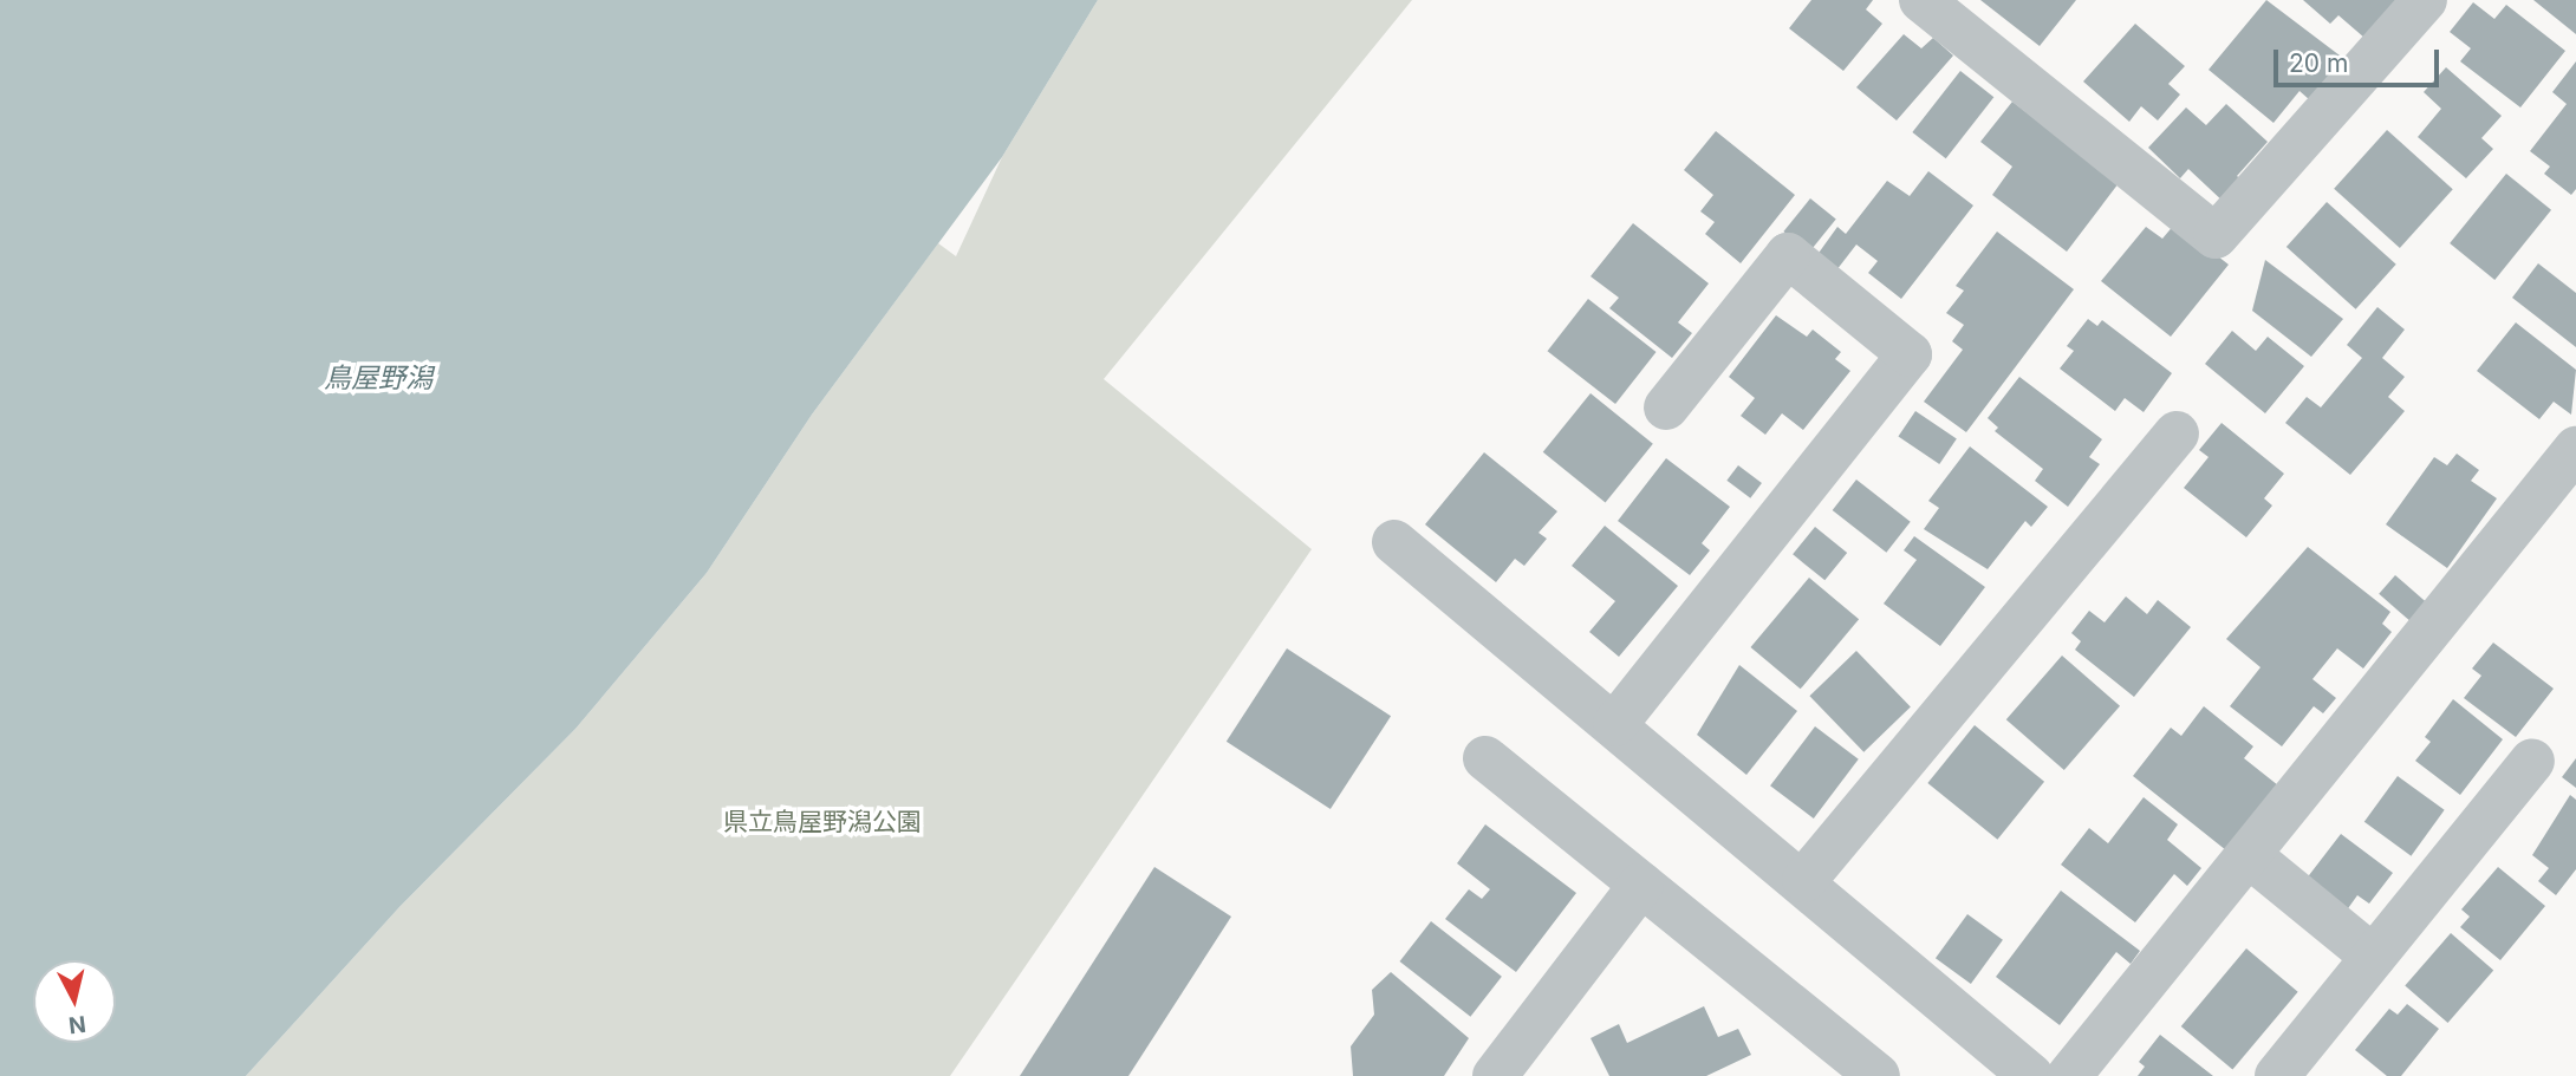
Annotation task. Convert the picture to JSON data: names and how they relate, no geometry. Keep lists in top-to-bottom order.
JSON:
{
  "water": ["鳥屋野潟"],
  "parks": ["県立鳥屋野潟公園"],
  "scale_bar": "20 m",
  "north": "bottom"
}
